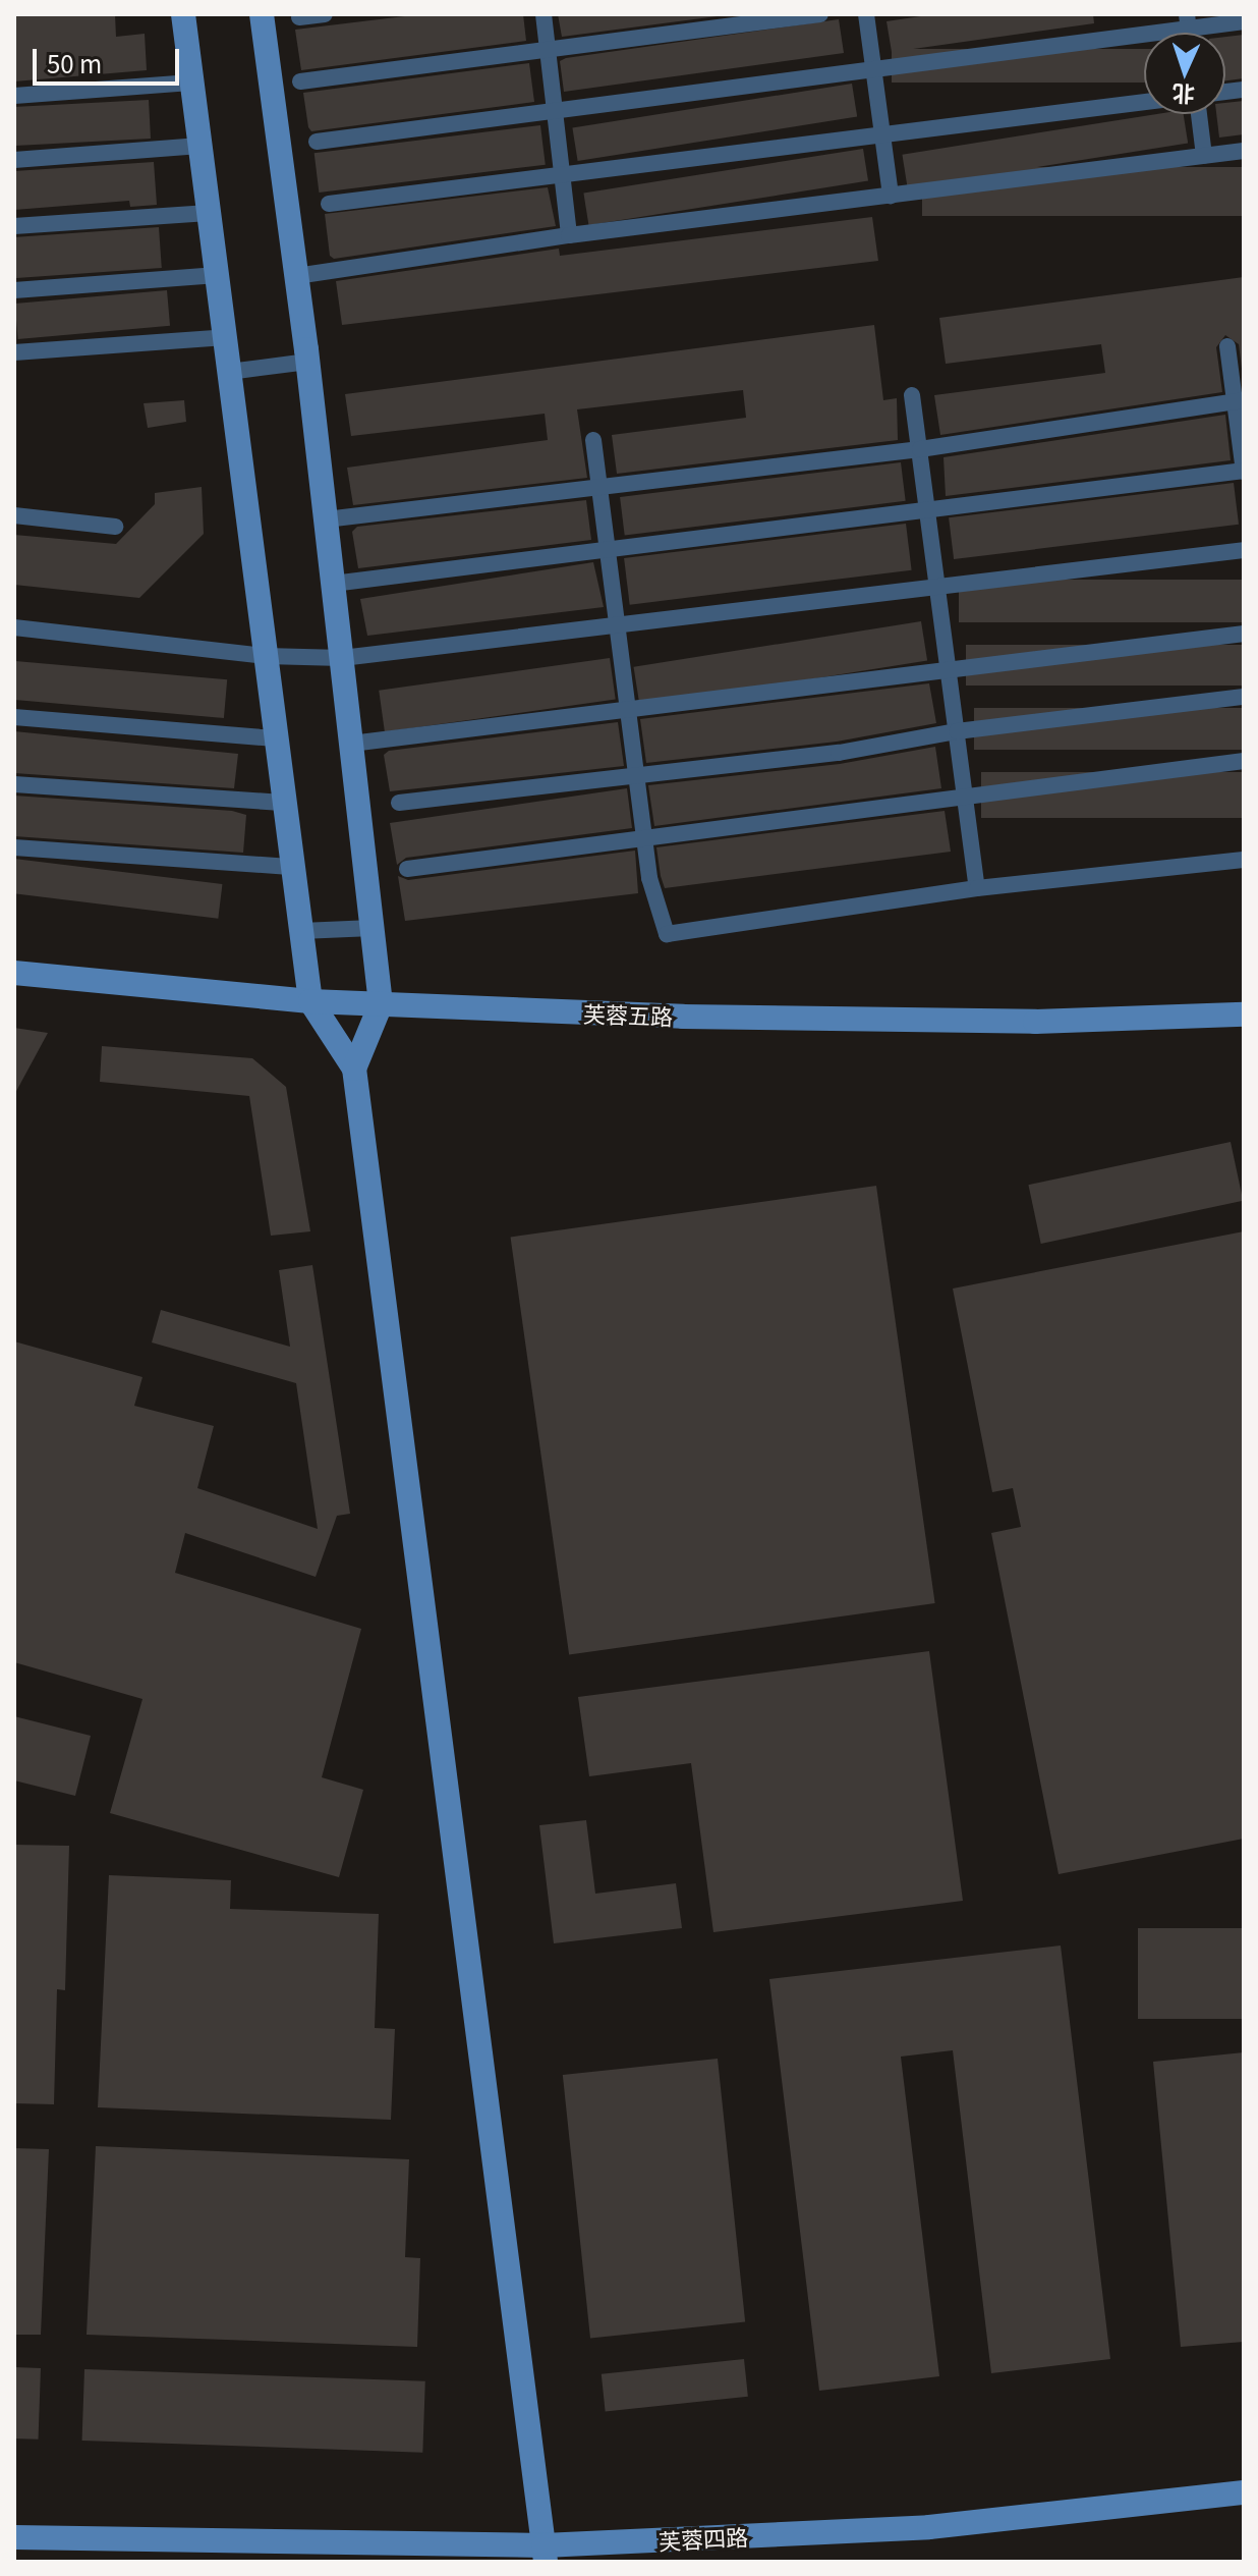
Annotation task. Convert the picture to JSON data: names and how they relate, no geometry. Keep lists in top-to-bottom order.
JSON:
{
  "streets": {
    "street": ["芙蓉五路", "芙蓉四路"]
  },
  "scale_bar": "50 m",
  "north": "bottom"
}
